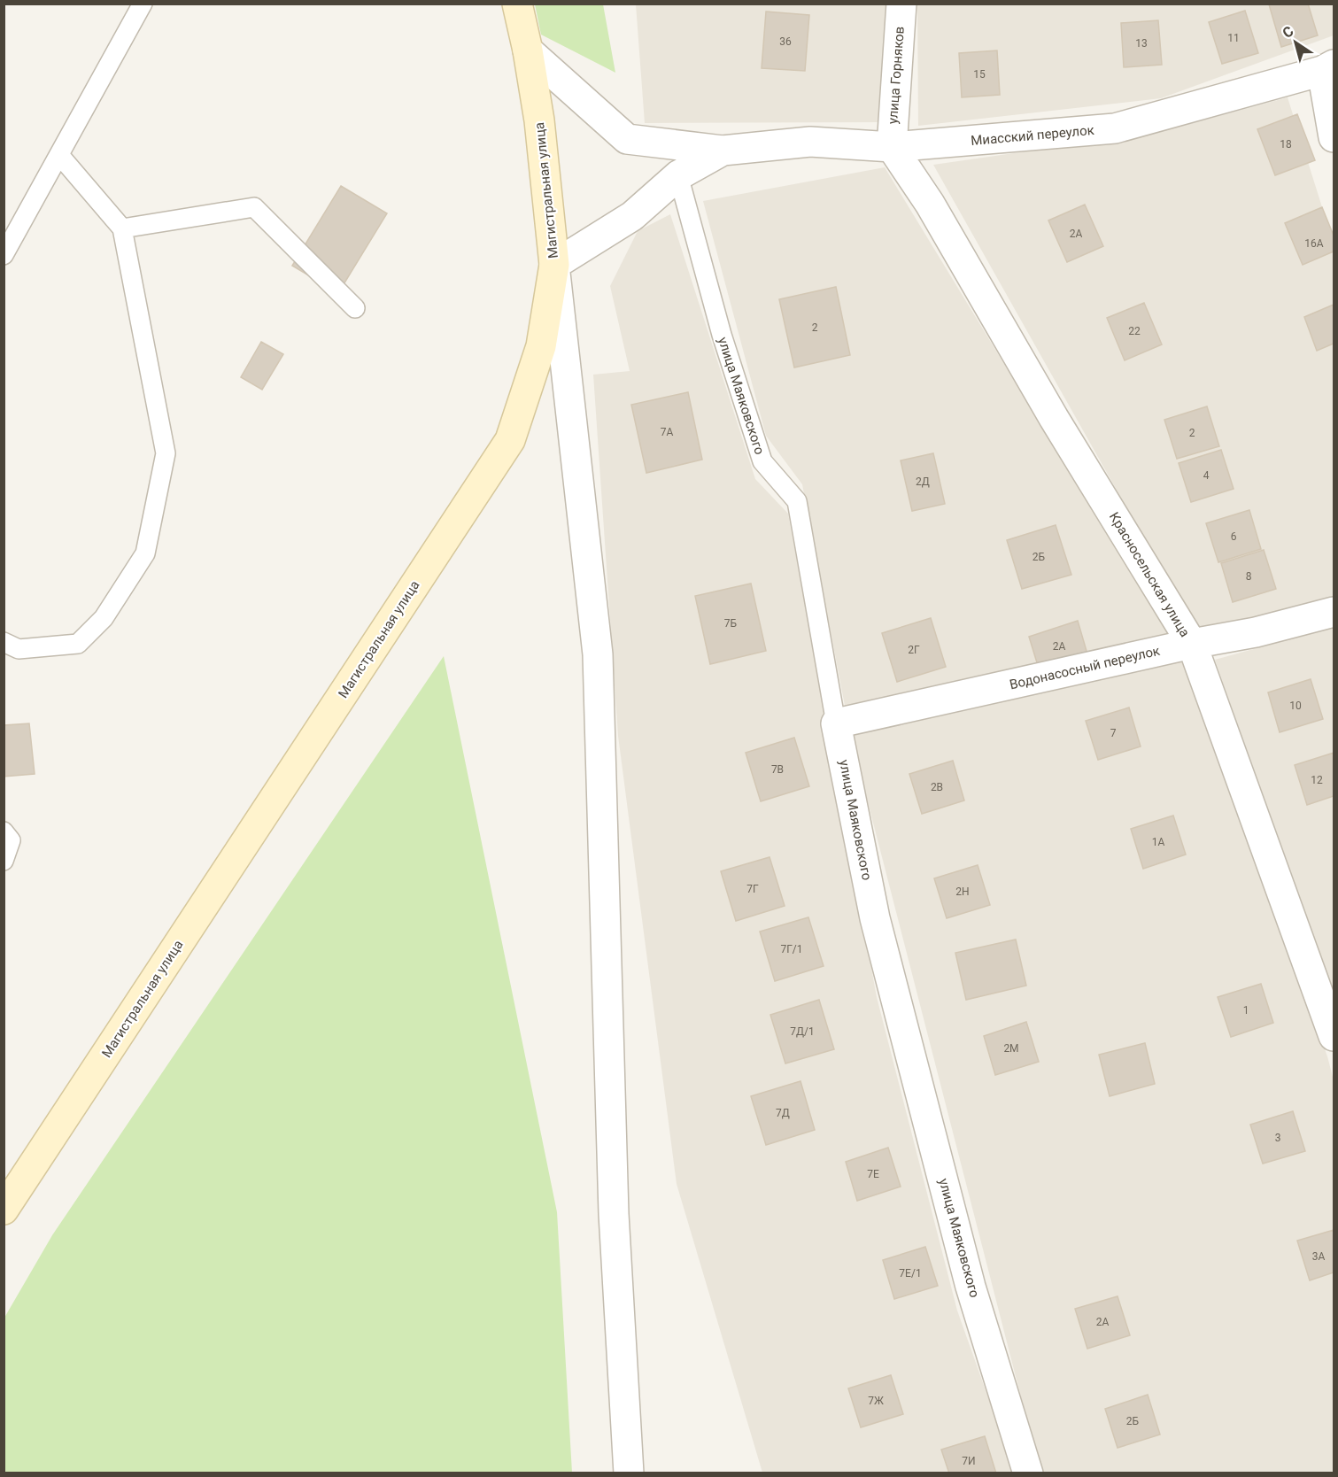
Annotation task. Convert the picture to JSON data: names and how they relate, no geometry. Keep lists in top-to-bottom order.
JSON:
{
  "streets": {
    "street": [
      "улица Горняков",
      "Миасский переулок",
      "Магистральная улица",
      "улица Маяковского",
      "Красносельская улица",
      "Водонасосный переулок"
    ]
  },
  "crossings": [
    ["улица Горняков", "Миасский переулок"],
    ["улица Горняков", "Красносельская улица"],
    ["Миасский переулок", "Магистральная улица"],
    ["Миасский переулок", "улица Маяковского"],
    ["Миасский переулок", "Красносельская улица"],
    ["улица Маяковского", "Водонасосный переулок"],
    ["Красносельская улица", "Водонасосный переулок"]
  ],
  "house_numbers": [
    "11",
    "36",
    "13",
    "15",
    "18",
    "2А",
    "16А",
    "2",
    "22",
    "7А",
    "2",
    "4",
    "2Д",
    "6",
    "2Б",
    "8",
    "7Б",
    "2А",
    "2Г",
    "10",
    "7",
    "7В",
    "12",
    "2В",
    "1А",
    "7Г",
    "2Н",
    "7Г/1",
    "1",
    "7Д/1",
    "2М",
    "7Д",
    "3",
    "7Е",
    "3А",
    "7Е/1",
    "2А",
    "7Ж",
    "2Б",
    "7И"
  ],
  "north": "top left"
}
